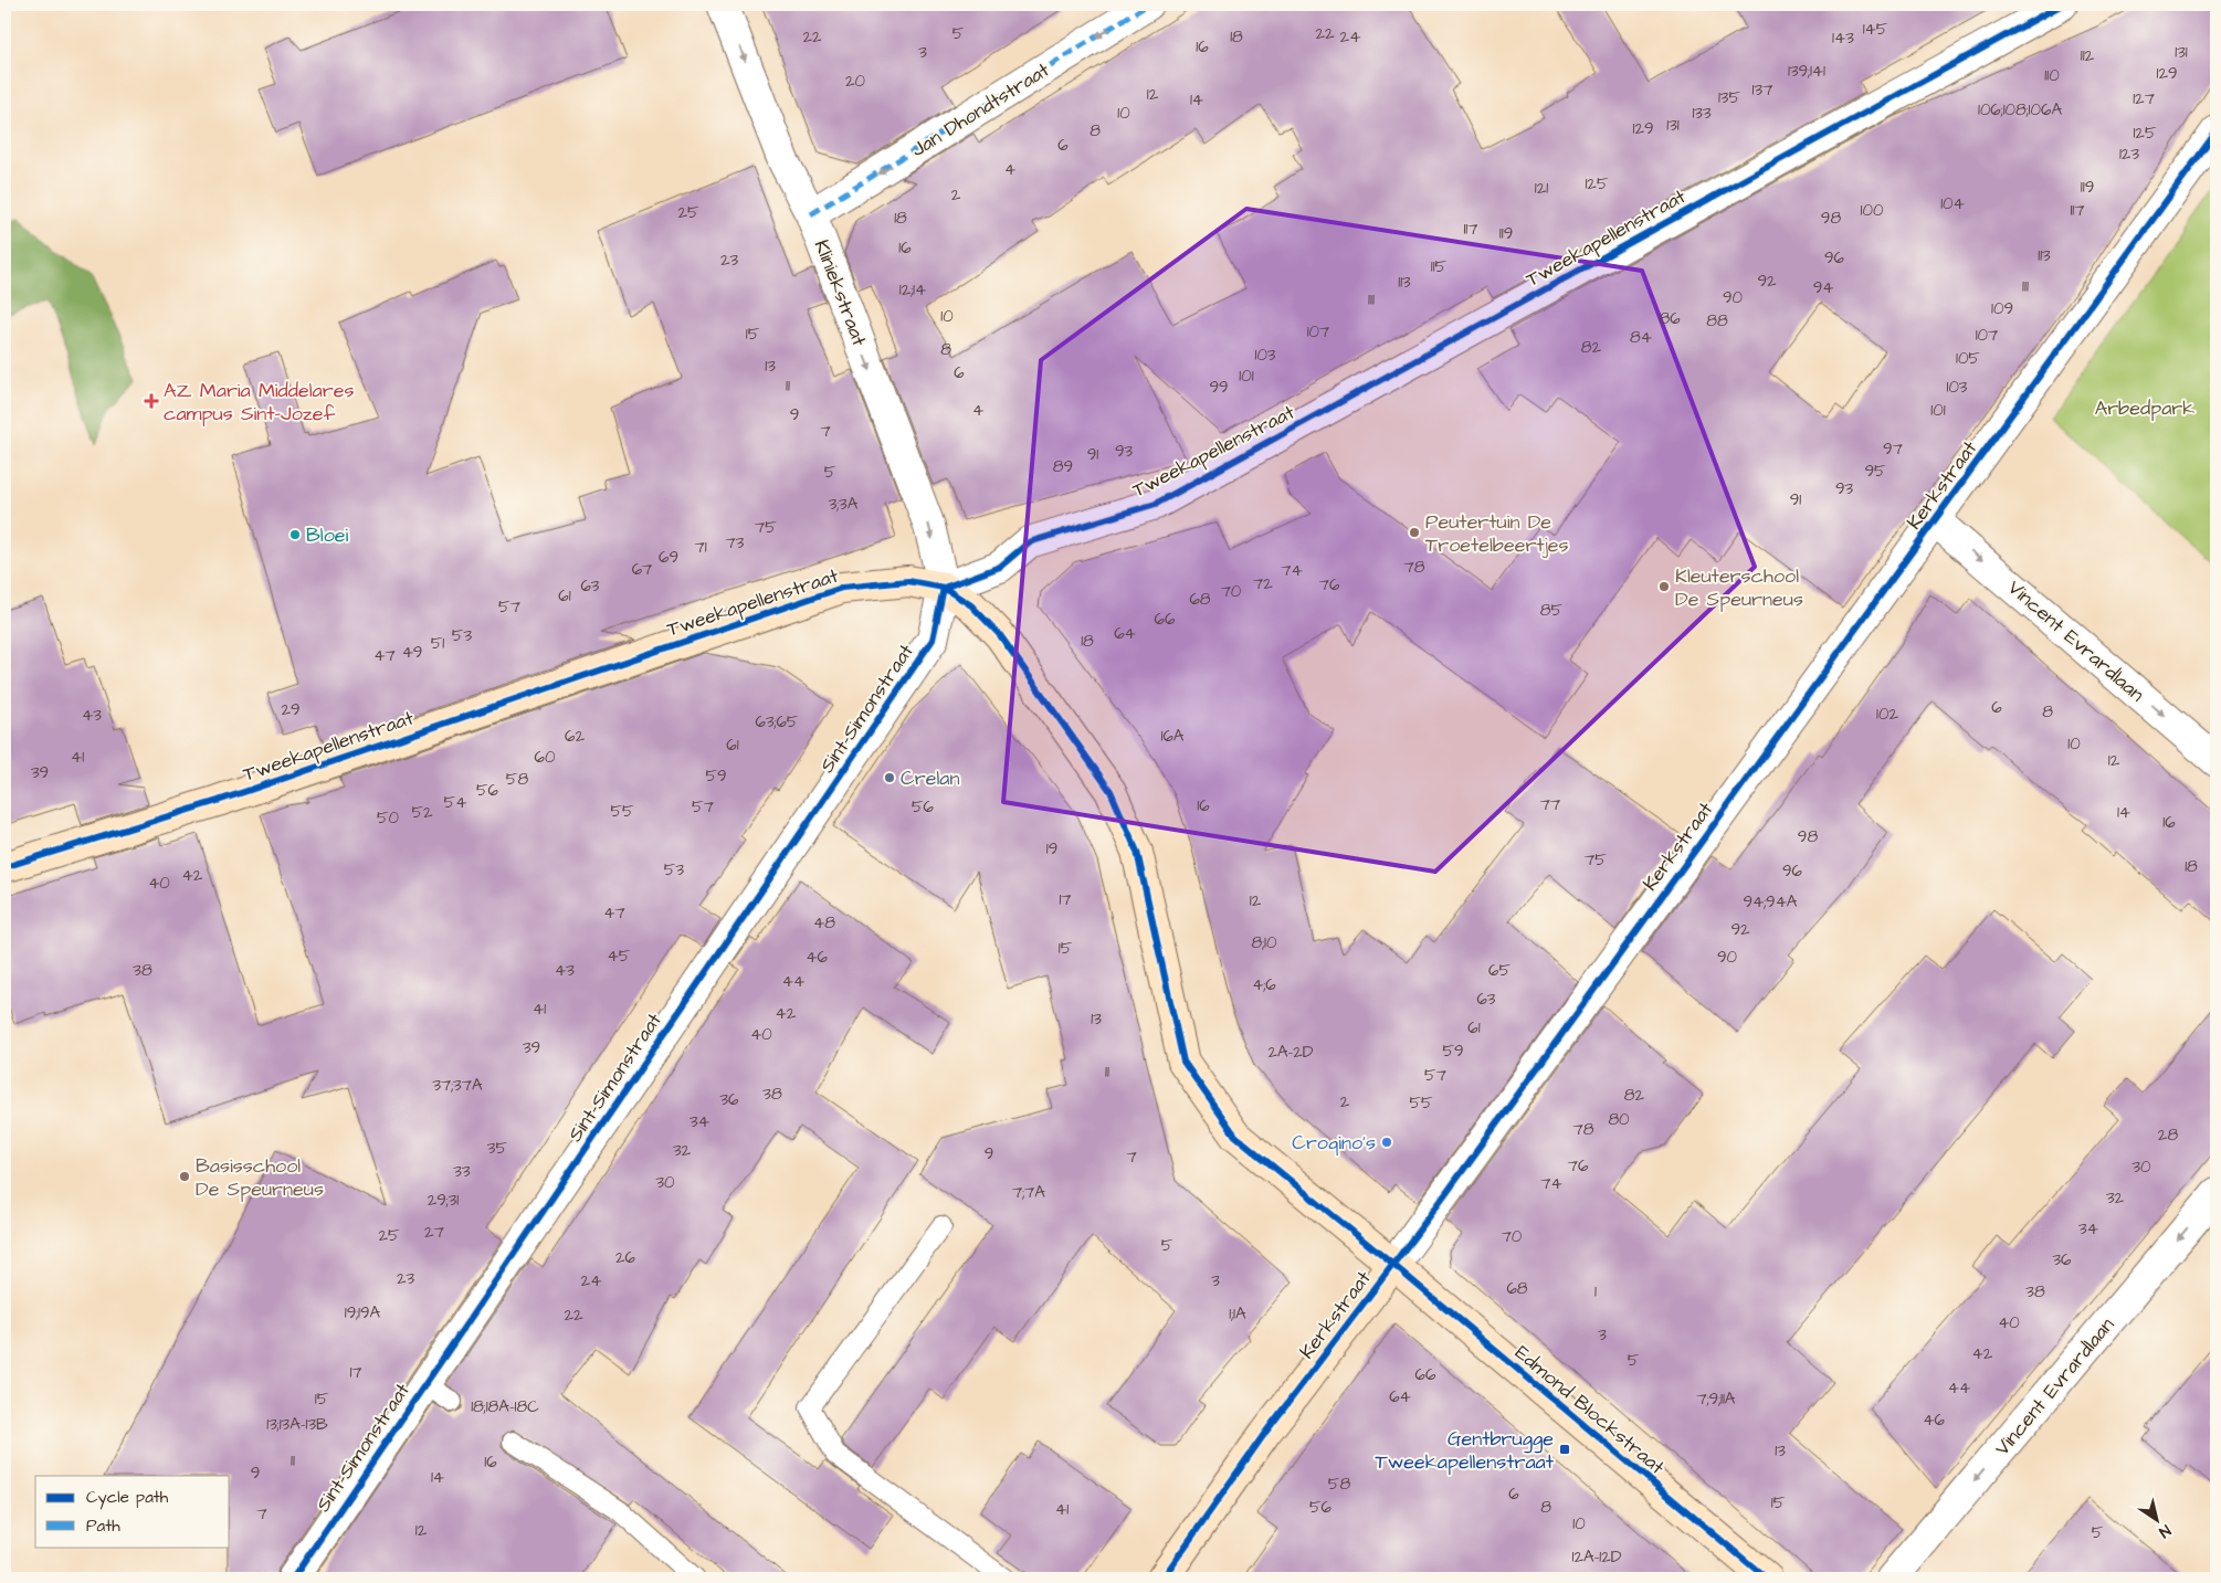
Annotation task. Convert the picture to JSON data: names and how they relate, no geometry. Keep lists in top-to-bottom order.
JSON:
{
  "streets": {
    "street": [
      "Jan Dhondtstraat",
      "Tweekapellenstraat",
      "Kliniekstraat",
      "Kerkstraat",
      "Vincent Evrardlaan",
      "Sint-Simonstraat",
      "Edmond Blockstraat"
    ]
  },
  "crossings": [
    ["Jan Dhondtstraat", "Kliniekstraat"],
    ["Tweekapellenstraat", "Kliniekstraat"],
    ["Tweekapellenstraat", "Sint-Simonstraat"],
    ["Tweekapellenstraat", "Edmond Blockstraat"],
    ["Kliniekstraat", "Sint-Simonstraat"],
    ["Kliniekstraat", "Edmond Blockstraat"],
    ["Kerkstraat", "Vincent Evrardlaan"],
    ["Kerkstraat", "Edmond Blockstraat"],
    ["Sint-Simonstraat", "Edmond Blockstraat"]
  ],
  "one_way": ["Jan Dhondtstraat", "Kliniekstraat"],
  "parks": ["Arbedpark"],
  "places": {
    "health": ["AZ Maria Middelares campus Sint-Jozef"],
    "other": [
      "Peutertuin De Troetelbeertjes",
      "Bloei",
      "Kleuterschool De Speurneus",
      "Crelan",
      "Croqino's",
      "Basisschool De Speurneus"
    ],
    "transit": ["Gentbrugge Tweekapellenstraat"]
  },
  "house_numbers": [
    "145",
    "5",
    "22",
    "22",
    "18",
    "24",
    "143",
    "16",
    "3",
    "131",
    "112",
    "139;141",
    "129",
    "110",
    "20",
    "137",
    "12",
    "135",
    "127",
    "14",
    "106;108;106A",
    "10",
    "133",
    "131",
    "129",
    "8",
    "125",
    "6",
    "123",
    "4",
    "125",
    "119",
    "121",
    "2",
    "104",
    "100",
    "117",
    "25",
    "18",
    "98",
    "117",
    "119",
    "16",
    "113",
    "96",
    "23",
    "115",
    "92",
    "113",
    "111",
    "94",
    "12;14",
    "90",
    "111",
    "109",
    "10",
    "86",
    "88",
    "107",
    "15",
    "107",
    "84",
    "82",
    "8",
    "103",
    "105",
    "13",
    "6",
    "101",
    "11",
    "99",
    "103",
    "4",
    "101",
    "9",
    "7",
    "97",
    "93",
    "91",
    "89",
    "95",
    "5",
    "93",
    "91",
    "3;3A",
    "75",
    "73",
    "71",
    "69",
    "78",
    "67",
    "74",
    "72",
    "76",
    "63",
    "70",
    "61",
    "68",
    "57",
    "85",
    "66",
    "64",
    "53",
    "18",
    "51",
    "49",
    "47",
    "6",
    "29",
    "8",
    "102",
    "43",
    "63;65",
    "62",
    "16A",
    "10",
    "61",
    "41",
    "60",
    "12",
    "39",
    "59",
    "58",
    "56",
    "54",
    "77",
    "16",
    "57",
    "56",
    "55",
    "52",
    "14",
    "50",
    "16",
    "98",
    "19",
    "75",
    "18",
    "53",
    "96",
    "42",
    "40",
    "17",
    "12",
    "94;94A",
    "47",
    "48",
    "92",
    "8;10",
    "15",
    "45",
    "46",
    "90",
    "38",
    "43",
    "65",
    "44",
    "4;6",
    "63",
    "41",
    "42",
    "13",
    "61",
    "40",
    "39",
    "59",
    "2A-2D",
    "11",
    "57",
    "37;37A",
    "38",
    "82",
    "36",
    "2",
    "55",
    "80",
    "34",
    "78",
    "28",
    "35",
    "32",
    "9",
    "7",
    "76",
    "30",
    "33",
    "30",
    "74",
    "7;7A",
    "32",
    "29;31",
    "34",
    "27",
    "25",
    "70",
    "5",
    "26",
    "36",
    "23",
    "24",
    "3",
    "68",
    "1",
    "38",
    "19;19A",
    "1;1A",
    "22",
    "40",
    "3",
    "42",
    "5",
    "17",
    "66",
    "44",
    "64",
    "15",
    "7;9;11A",
    "18;18A-18C",
    "46",
    "13;13A-13B",
    "13",
    "11",
    "16",
    "9",
    "14",
    "58",
    "6",
    "15",
    "56",
    "8",
    "41",
    "7",
    "10",
    "12",
    "5",
    "12A-12D"
  ],
  "legend": ["Cycle path", "Path"],
  "north": "bottom right"
}
